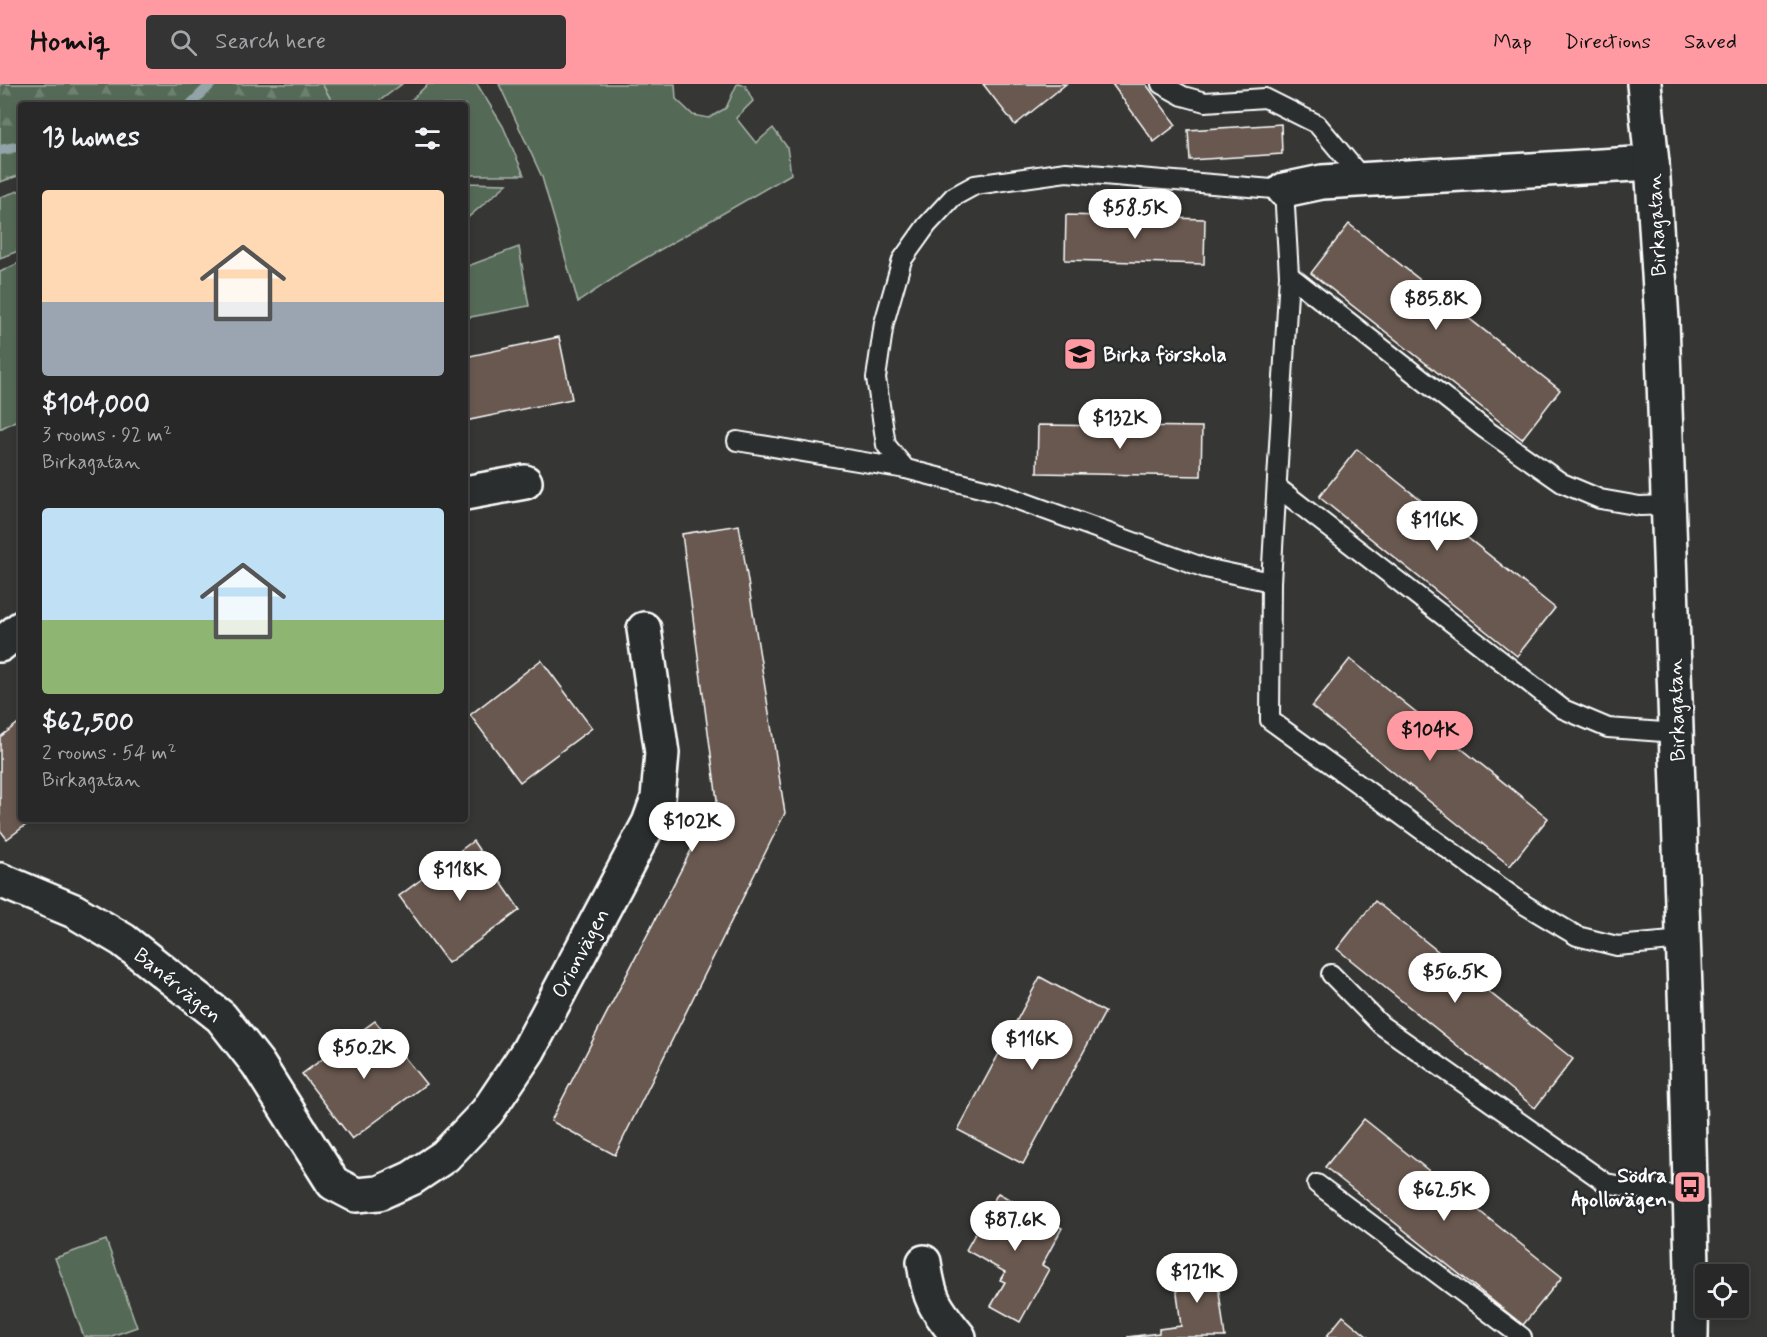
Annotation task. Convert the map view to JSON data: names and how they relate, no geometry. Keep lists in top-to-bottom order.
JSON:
{
  "streets": {
    "street": ["Birkagatan", "Orionvägen", "Banérvägen"]
  },
  "crossings": [
    ["Orionvägen", "Banérvägen"]
  ],
  "places": {
    "school or university": ["Birka förskola"],
    "bus stop": ["Södra Apollovägen"]
  },
  "page": {
    "header": "Homiq",
    "search": "Search here",
    "nav": ["Map", "Directions", "Saved"],
    "heading": "13 homes",
    "list": [
      {
        "name": "$104,000",
        "note": "3 rooms · 92 m² · Birkagatan"
      },
      {
        "name": "$62,500",
        "note": "2 rooms · 54 m² · Birkagatan"
      }
    ],
    "price": [
      "$58.5K",
      "$85.8K",
      "$132K",
      "$116K",
      "$104K",
      "$102K",
      "$118K",
      "$56.5K",
      "$116K",
      "$50.2K",
      "$62.5K",
      "$87.6K",
      "$121K"
    ]
  }
}
